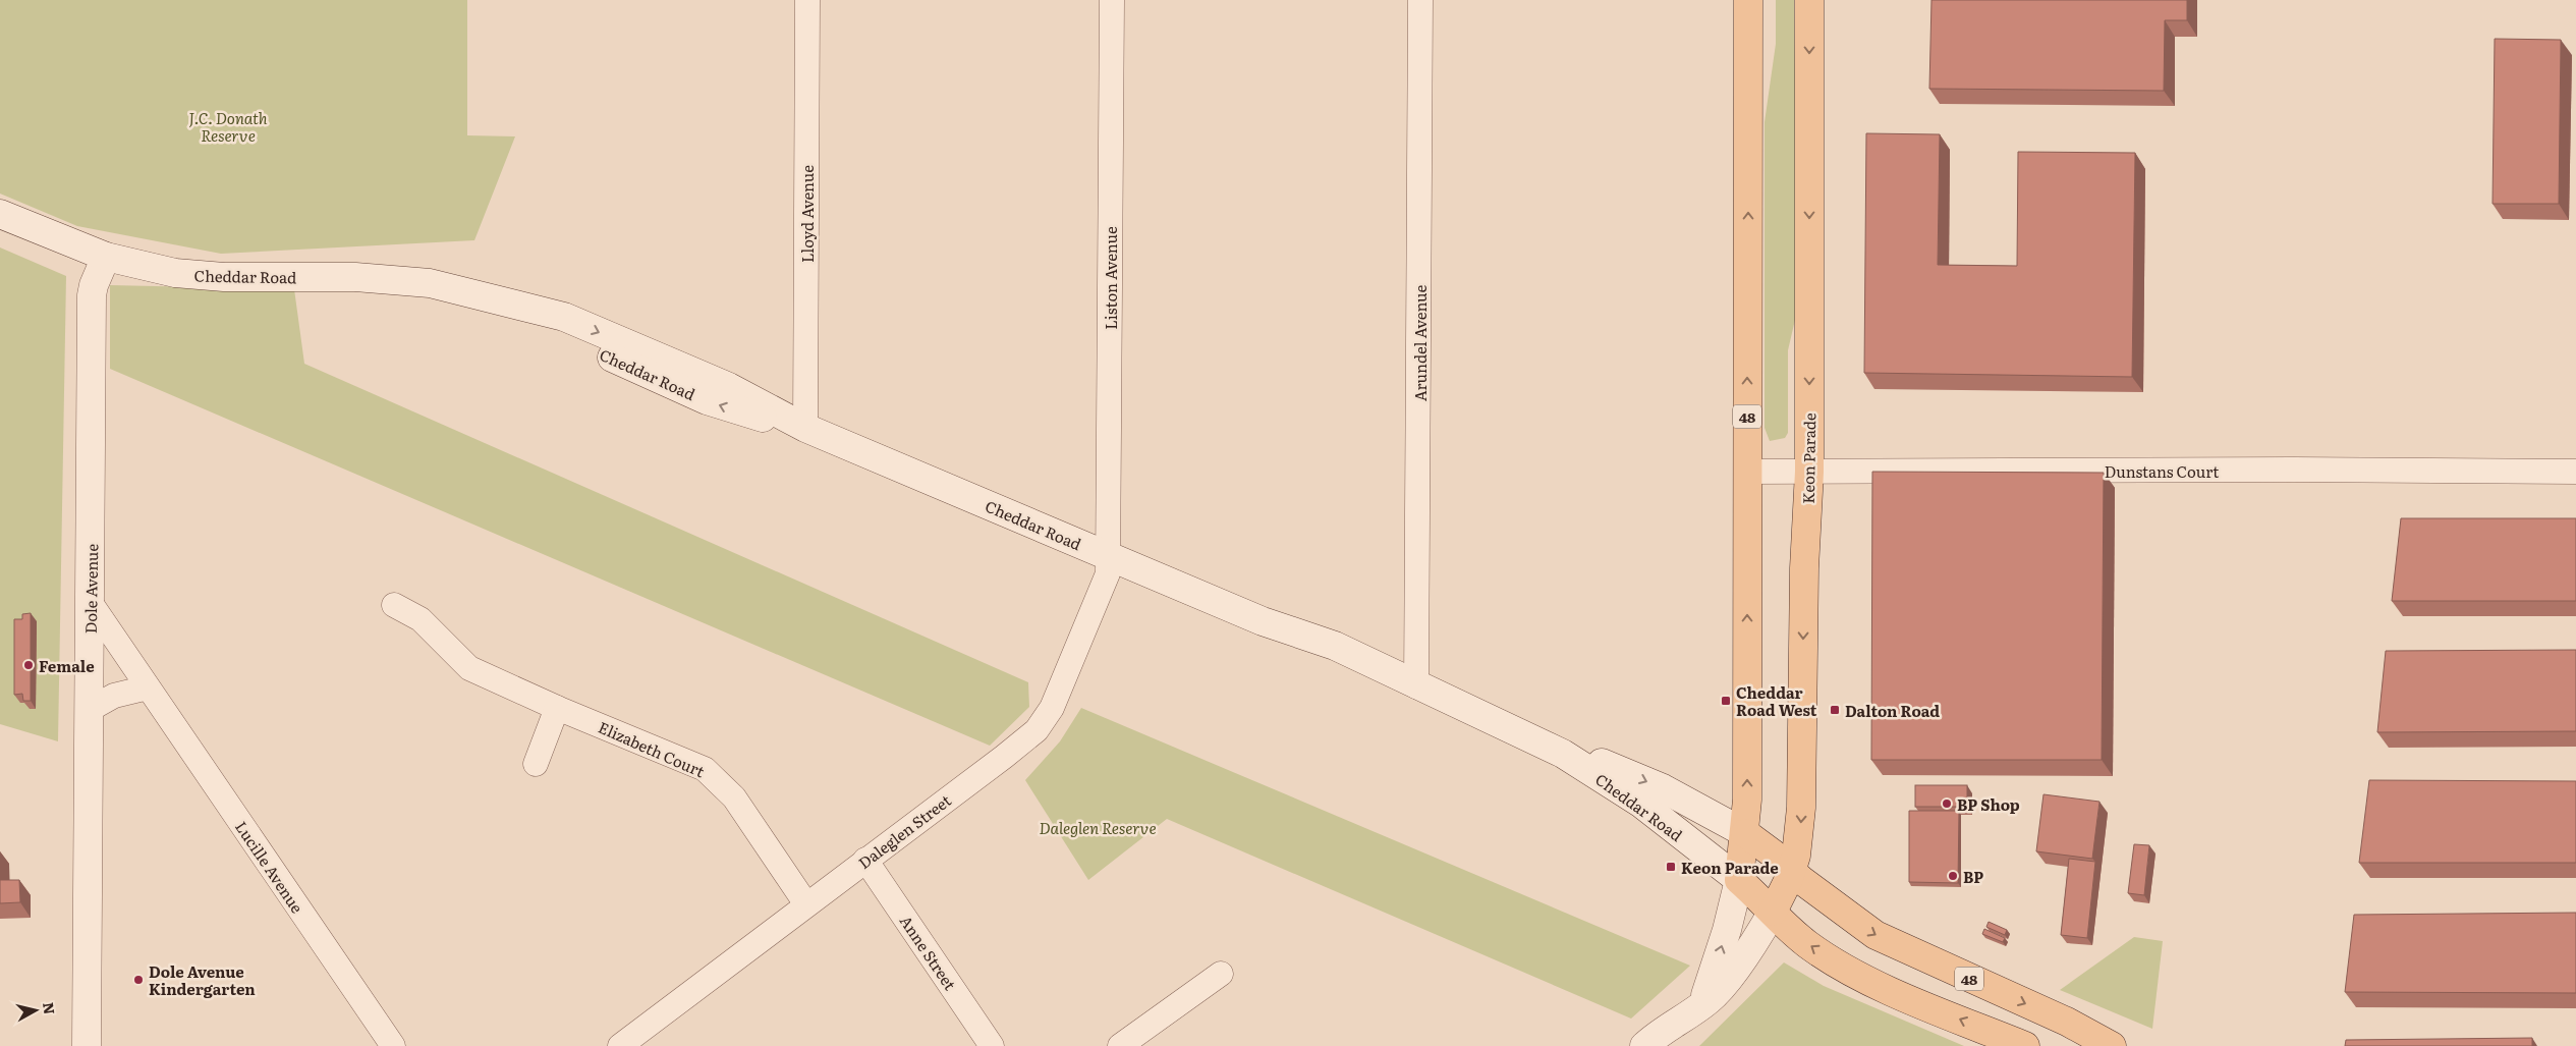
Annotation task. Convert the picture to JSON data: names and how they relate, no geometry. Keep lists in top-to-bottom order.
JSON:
{
  "streets": {
    "main road": [
      "Cheddar Road",
      "48",
      "Keon Parade",
      "Dole Avenue"
    ],
    "street": [
      "Lloyd Avenue",
      "Liston Avenue",
      "Arundel Avenue",
      "Dunstans Court",
      "Elizabeth Court",
      "Daleglen Street",
      "Lucille Avenue",
      "Anne Street"
    ]
  },
  "crossings": [
    ["Lloyd Avenue", "Cheddar Road"],
    ["Cheddar Road", "Liston Avenue"],
    ["Cheddar Road", "Arundel Avenue"],
    ["Cheddar Road", "48"],
    ["Cheddar Road", "Dole Avenue"],
    ["Cheddar Road", "Daleglen Street"],
    ["Liston Avenue", "Daleglen Street"],
    ["48", "Keon Parade"],
    ["48", "Dunstans Court"],
    ["Keon Parade", "Dunstans Court"],
    ["Dole Avenue", "Lucille Avenue"],
    ["Elizabeth Court", "Daleglen Street"],
    ["Daleglen Street", "Anne Street"]
  ],
  "parks": ["J.C. Donath Reserve", "Daleglen Reserve"],
  "places": {
    "other": [
      "Female",
      "BP Shop",
      "BP",
      "Dole Avenue Kindergarten"
    ],
    "transit": ["Cheddar Road West", "Dalton Road", "Keon Parade"]
  },
  "north": "right"
}
